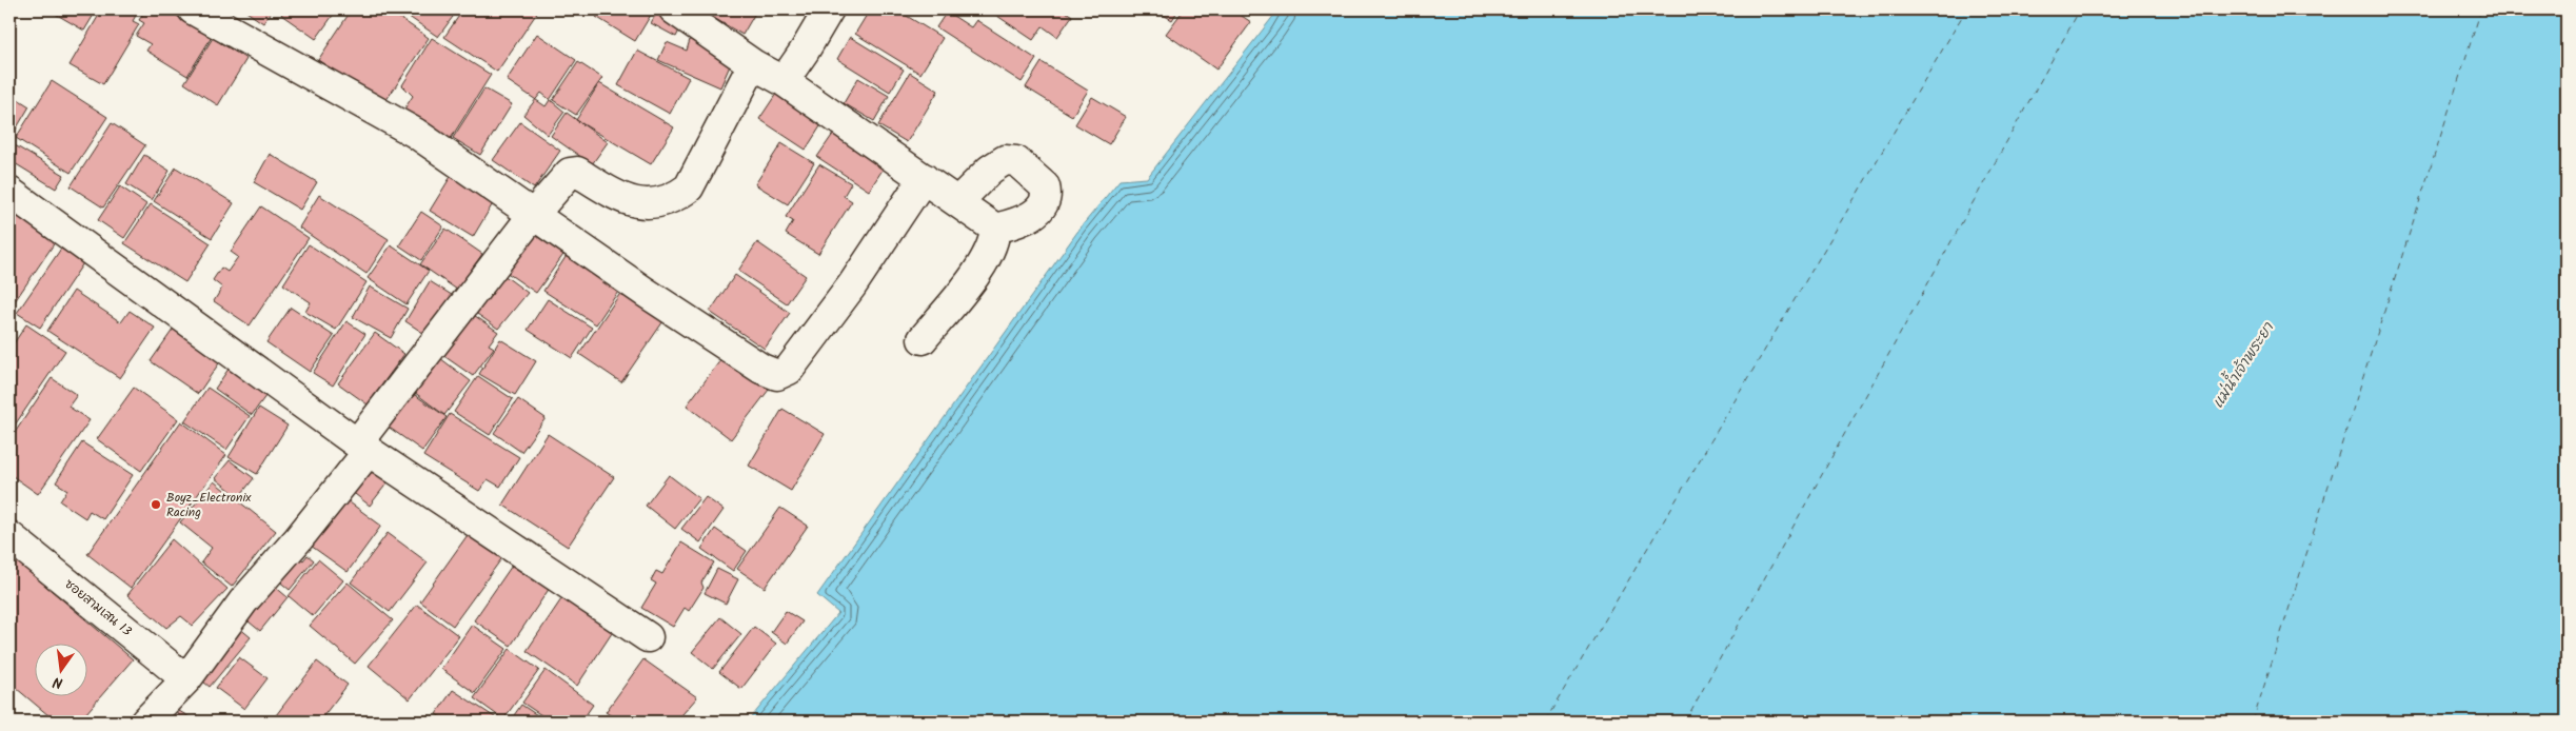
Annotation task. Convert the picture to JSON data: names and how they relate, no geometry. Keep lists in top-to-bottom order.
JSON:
{
  "streets": {
    "street": ["ซอยสามเสน 13"]
  },
  "water": ["แม่น้ำเจ้าพระยา"],
  "places": ["Boyz_Electronix Racing"],
  "north": "bottom"
}
